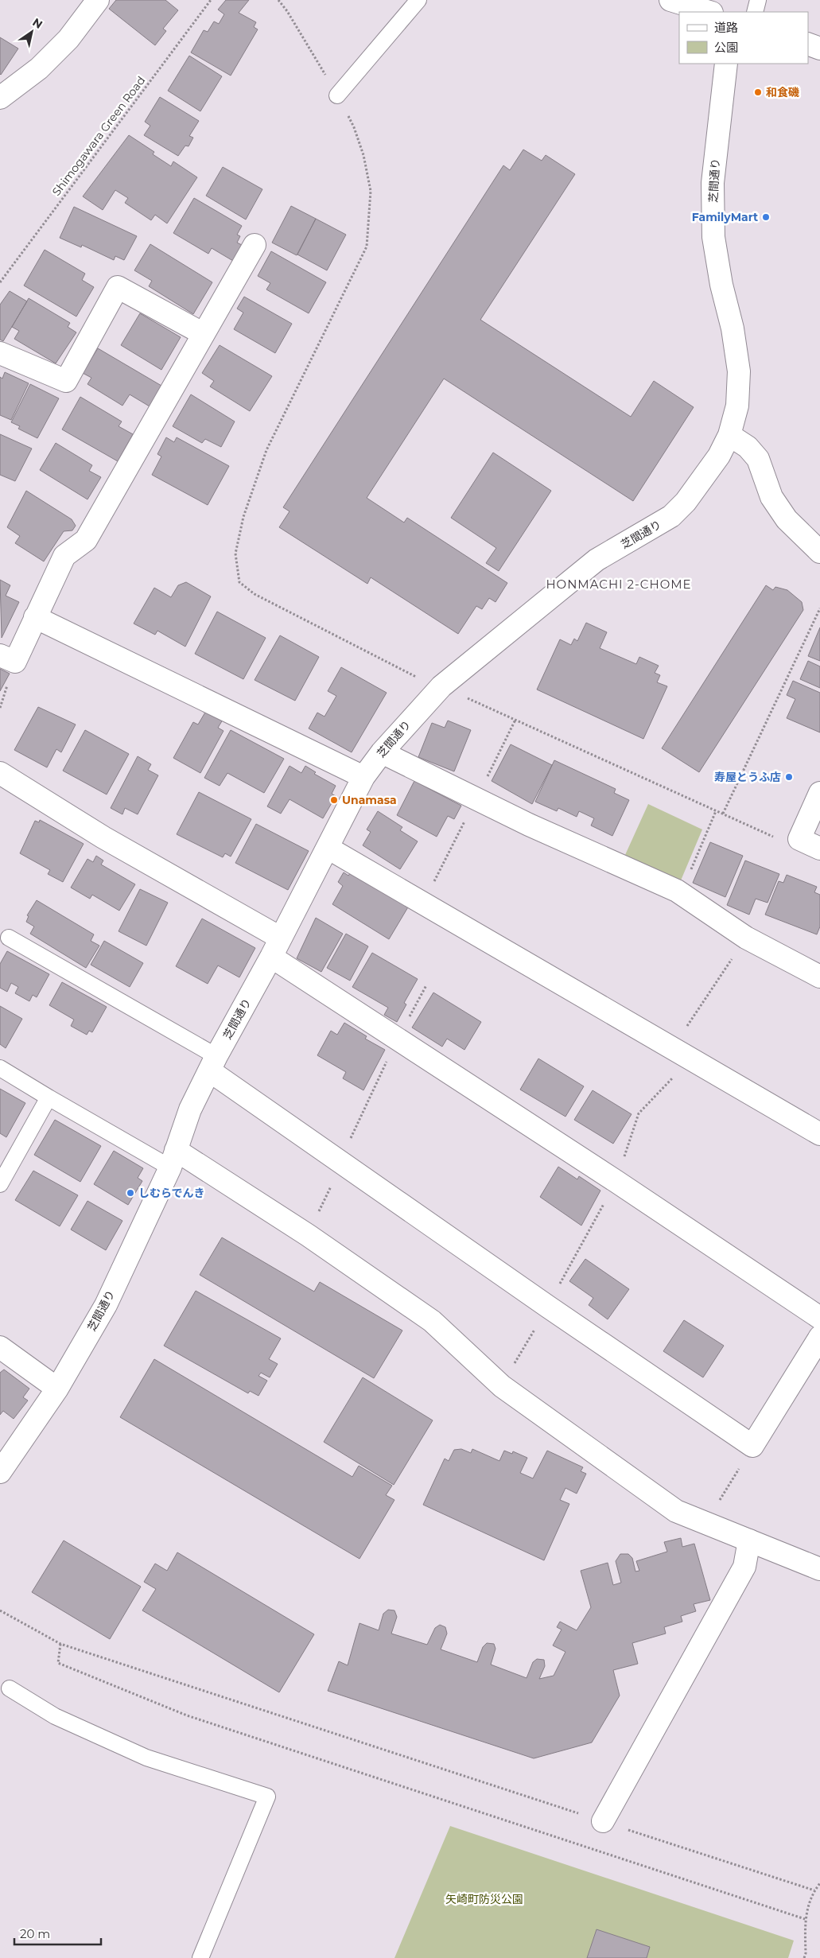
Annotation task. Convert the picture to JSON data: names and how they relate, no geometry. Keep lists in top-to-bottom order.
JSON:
{
  "streets": {
    "street": ["芝間通り"],
    "path": ["Shimogawara Green Road"]
  },
  "districts": ["HONMACHI 2-CHOME"],
  "parks": ["矢崎町防災公園"],
  "places": [
    "和食磯",
    "FamilyMart",
    "寿屋とうふ店",
    "Unamasa",
    "しむらでんき"
  ],
  "legend": ["道路", "公園"],
  "scale_bar": "20 m",
  "north": "top right"
}
